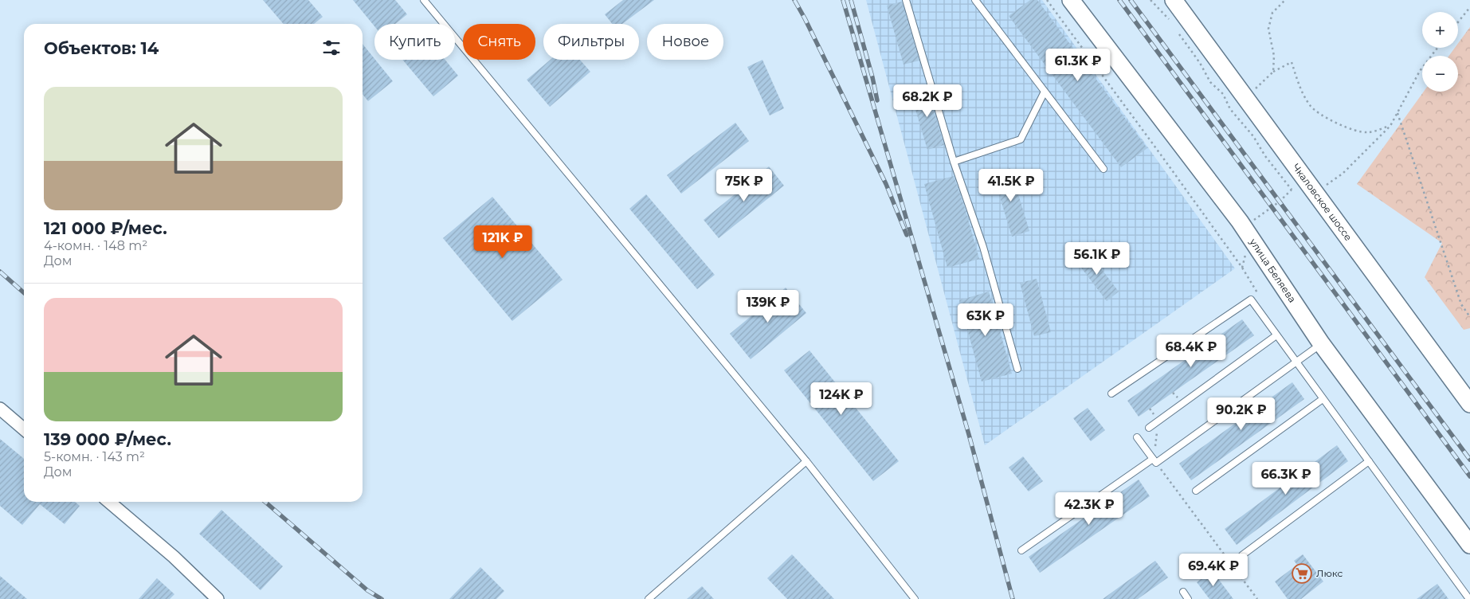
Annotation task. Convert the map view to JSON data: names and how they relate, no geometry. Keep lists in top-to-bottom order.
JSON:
{
  "streets": {
    "street": ["Чкаловское шоссе", "улица Беляева"]
  },
  "places": {
    "supermarket": ["Люкс"]
  },
  "page": {
    "map_buttons": ["+", "−"],
    "chip": [
      "Купить",
      "Снять",
      "Фильтры",
      "Новое"
    ],
    "heading": "Объектов: 14",
    "price": [
      "61.3K ₽",
      "68.2K ₽",
      "75K ₽",
      "41.5K ₽",
      "121K ₽",
      "56.1K ₽",
      "139K ₽",
      "63K ₽",
      "68.4K ₽",
      "124K ₽",
      "90.2K ₽",
      "66.3K ₽",
      "42.3K ₽",
      "69.4K ₽"
    ],
    "list": [
      {
        "name": "121 000 ₽/мес.",
        "note": "4-комн. · 148 m² · Дом"
      },
      {
        "name": "139 000 ₽/мес.",
        "note": "5-комн. · 143 m² · Дом"
      }
    ]
  }
}
